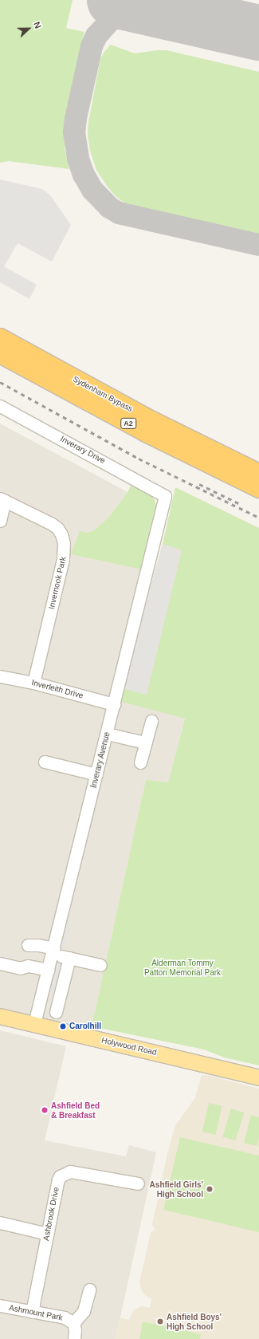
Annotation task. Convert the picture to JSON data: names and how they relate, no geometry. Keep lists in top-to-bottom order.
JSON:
{
  "streets": {
    "highway": ["Sydenham Bypass", "A2"],
    "main road": ["Holywood Road"],
    "street": [
      "Inverary Drive",
      "Invernook Park",
      "Inverleith Drive",
      "Inverary Avenue",
      "Ashbrook Drive",
      "Ashmount Park"
    ]
  },
  "crossings": [
    ["Inverary Drive", "Inverary Avenue"],
    ["Invernook Park", "Inverleith Drive"],
    ["Inverleith Drive", "Inverary Avenue"],
    ["Inverary Avenue", "Holywood Road"],
    ["Ashbrook Drive", "Ashmount Park"]
  ],
  "parks": ["Alderman Tommy Patton Memorial Park"],
  "places": [
    "Carolhill",
    "Ashfield Bed & Breakfast",
    "Ashfield Girls' High School",
    "Ashfield Boys' High School"
  ],
  "north": "right"
}
